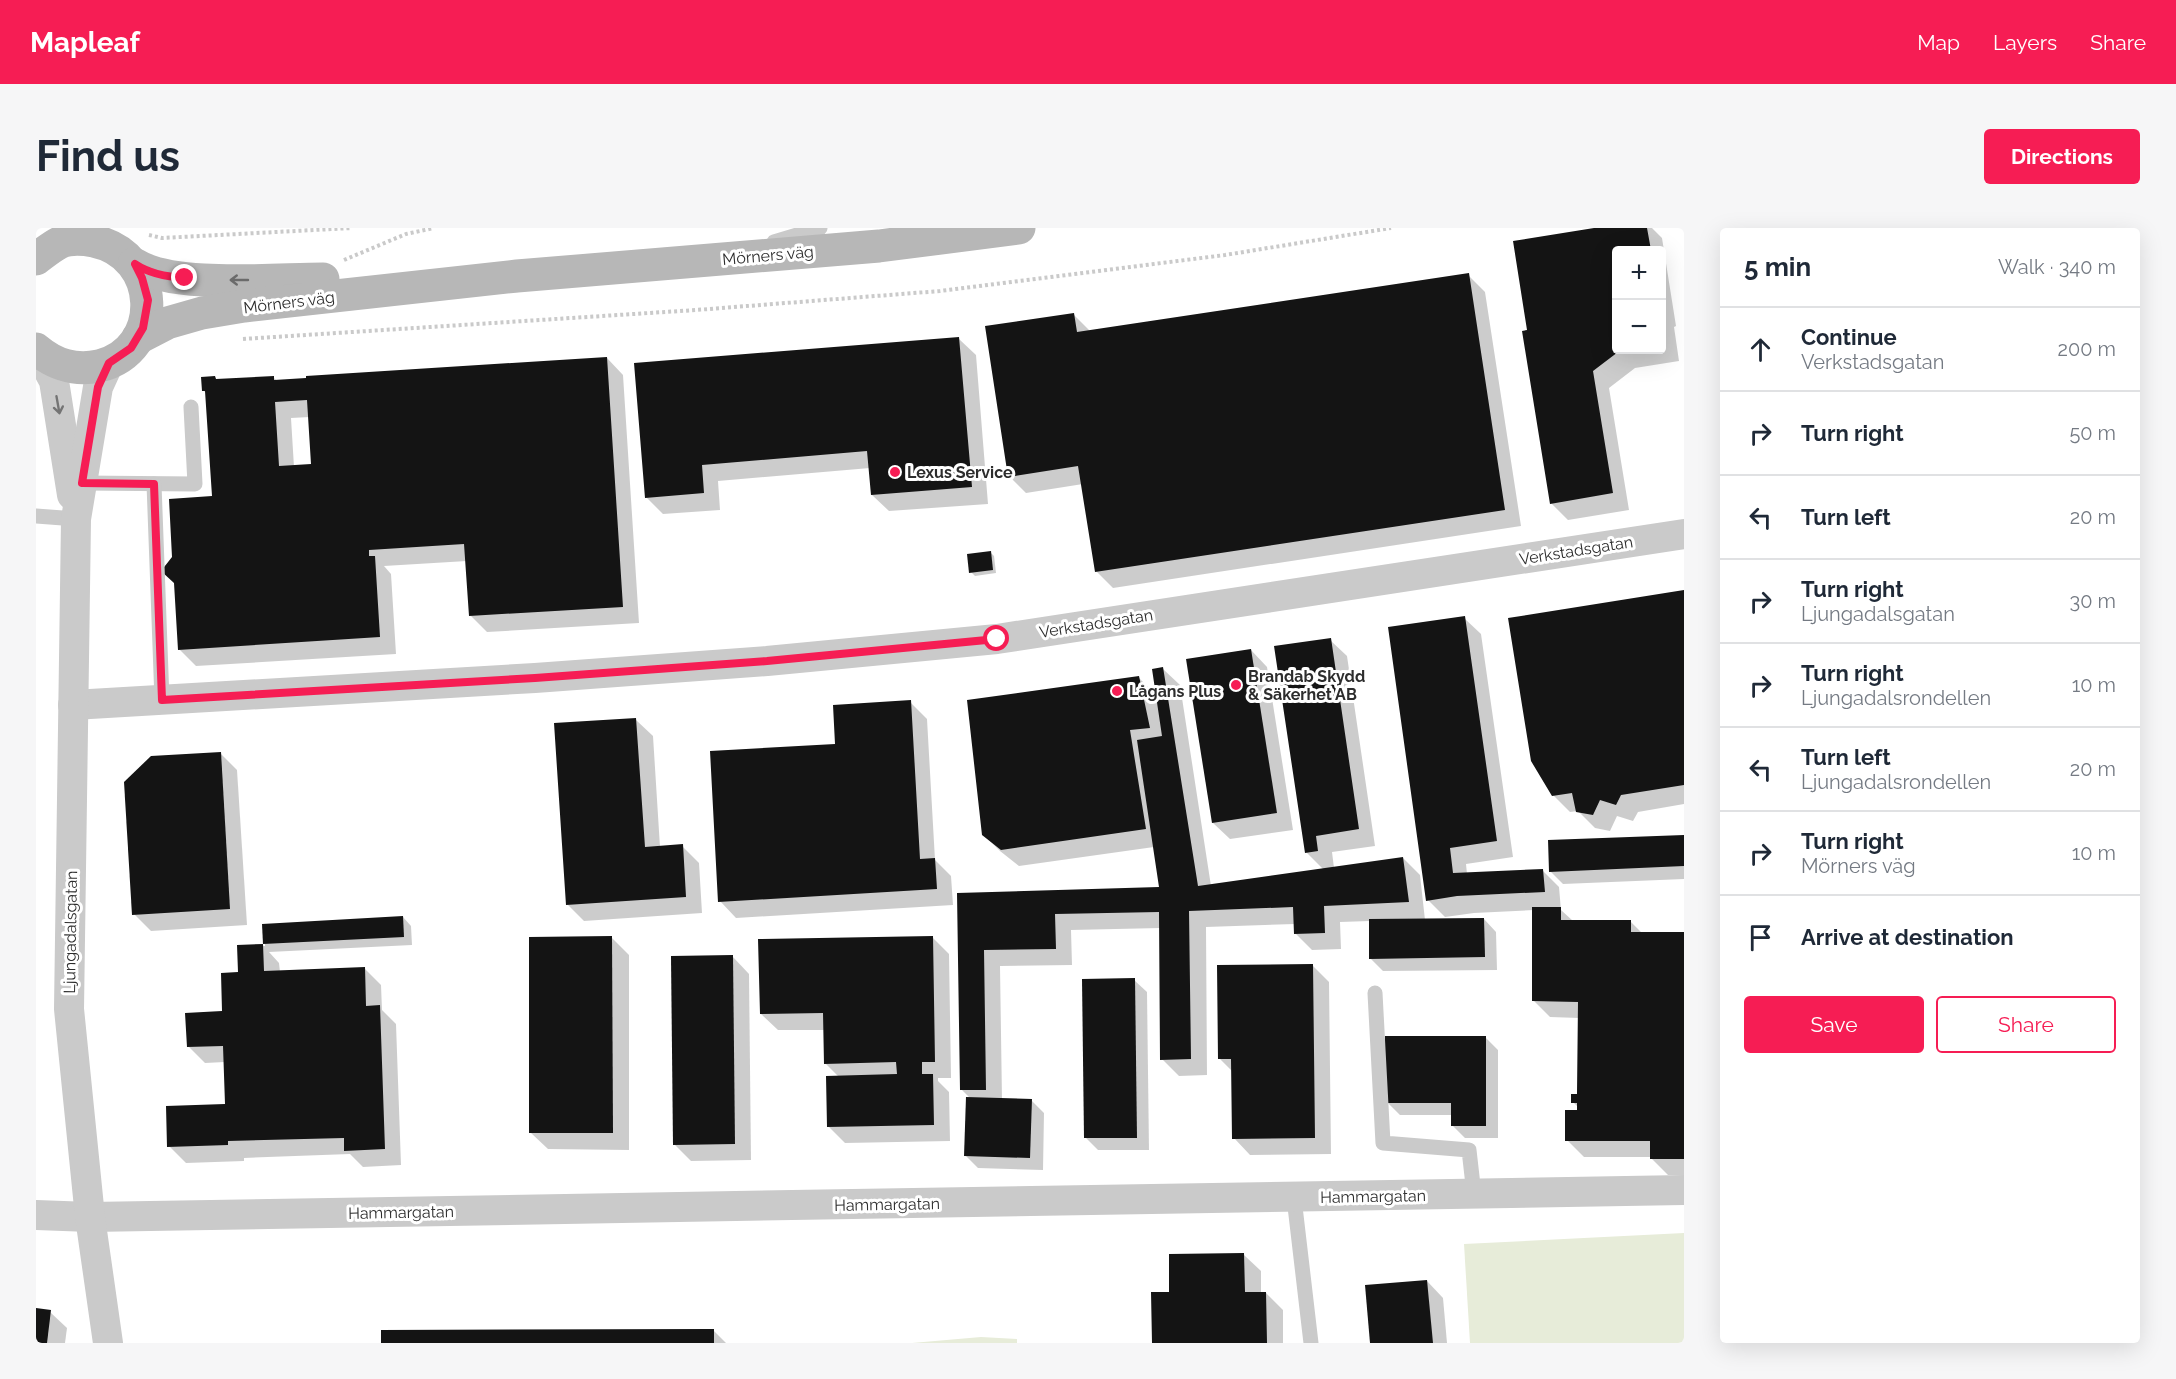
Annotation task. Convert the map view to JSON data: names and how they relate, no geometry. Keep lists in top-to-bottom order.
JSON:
{
  "streets": {
    "main road": ["Mörners väg"],
    "street": ["Verkstadsgatan", "Ljungadalsgatan", "Hammargatan"]
  },
  "crossings": [
    ["Mörners väg", "Ljungadalsgatan"],
    ["Verkstadsgatan", "Ljungadalsgatan"],
    ["Ljungadalsgatan", "Hammargatan"]
  ],
  "places": ["Lexus Service", "Brandab Skydd & Säkerhet AB", "Lågans Plus"],
  "page": {
    "header": "Mapleaf",
    "nav": ["Map", "Layers", "Share"],
    "buttons": [
      "Directions",
      ["Save", "Share"]
    ],
    "title": "Find us",
    "heading": ["5 min", "Walk · 340 m"],
    "map_buttons": ["+", "−"],
    "list": [
      ["Continue", "Verkstadsgatan", "200 m"],
      ["Turn right", "50 m"],
      ["Turn left", "20 m"],
      ["Turn right", "Ljungadalsgatan", "30 m"],
      ["Turn right", "Ljungadalsrondellen", "10 m"],
      ["Turn left", "Ljungadalsrondellen", "20 m"],
      ["Turn right", "Mörners väg", "10 m"],
      "Arrive at destination"
    ]
  }
}
